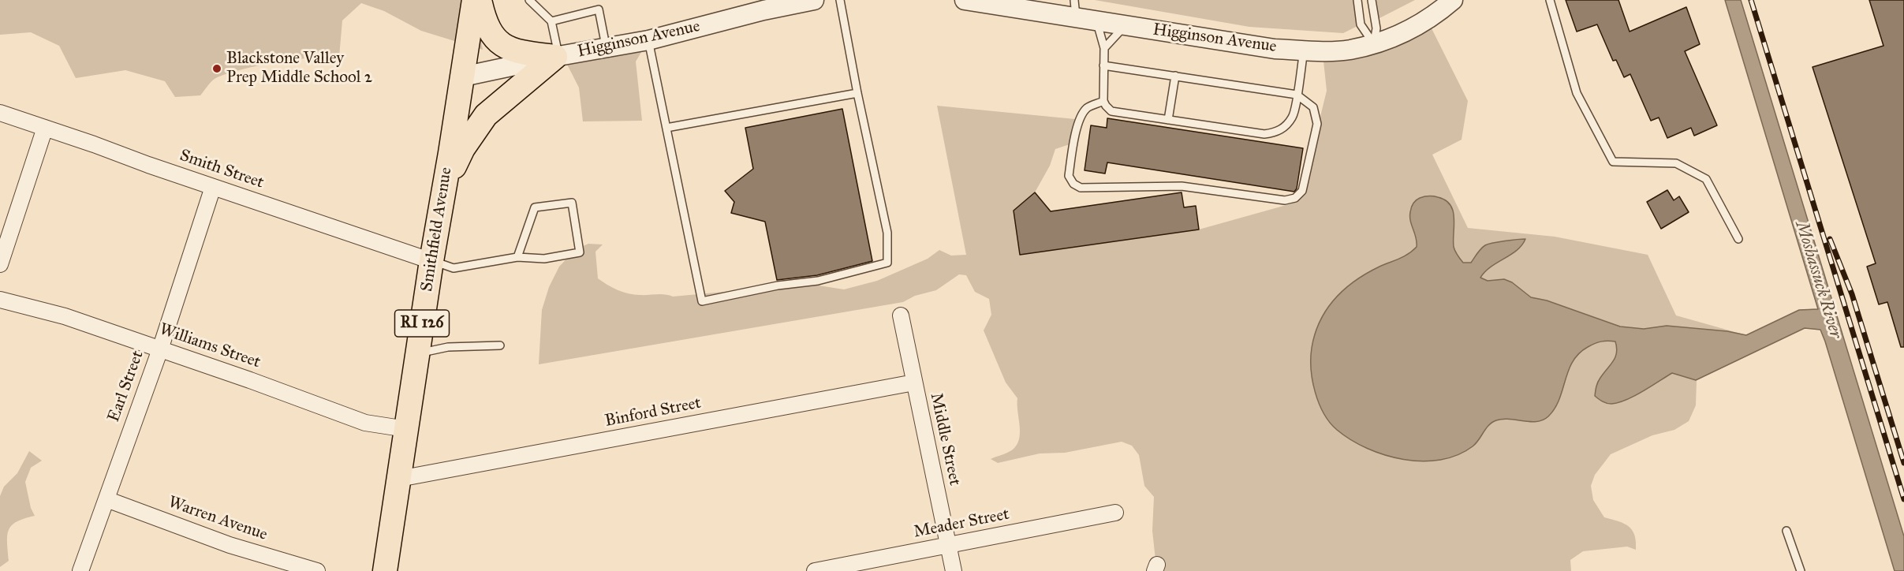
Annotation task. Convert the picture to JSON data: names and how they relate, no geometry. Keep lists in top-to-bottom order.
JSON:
{
  "streets": {
    "main road": ["Smithfield Avenue", "RI 126"],
    "street": [
      "Higginson Avenue",
      "Smith Street",
      "Williams Street",
      "Earl Street",
      "Binford Street",
      "Middle Street",
      "Warren Avenue",
      "Meader Street"
    ]
  },
  "crossings": [
    ["Higginson Avenue", "Smithfield Avenue"],
    ["Smith Street", "Smithfield Avenue"],
    ["Smith Street", "Earl Street"],
    ["Smithfield Avenue", "Williams Street"],
    ["Smithfield Avenue", "Binford Street"],
    ["Williams Street", "Earl Street"],
    ["Earl Street", "Warren Avenue"],
    ["Binford Street", "Middle Street"],
    ["Middle Street", "Meader Street"]
  ],
  "water": ["Moshassuck River"],
  "places": ["Blackstone Valley Prep Middle School 2"]
}
